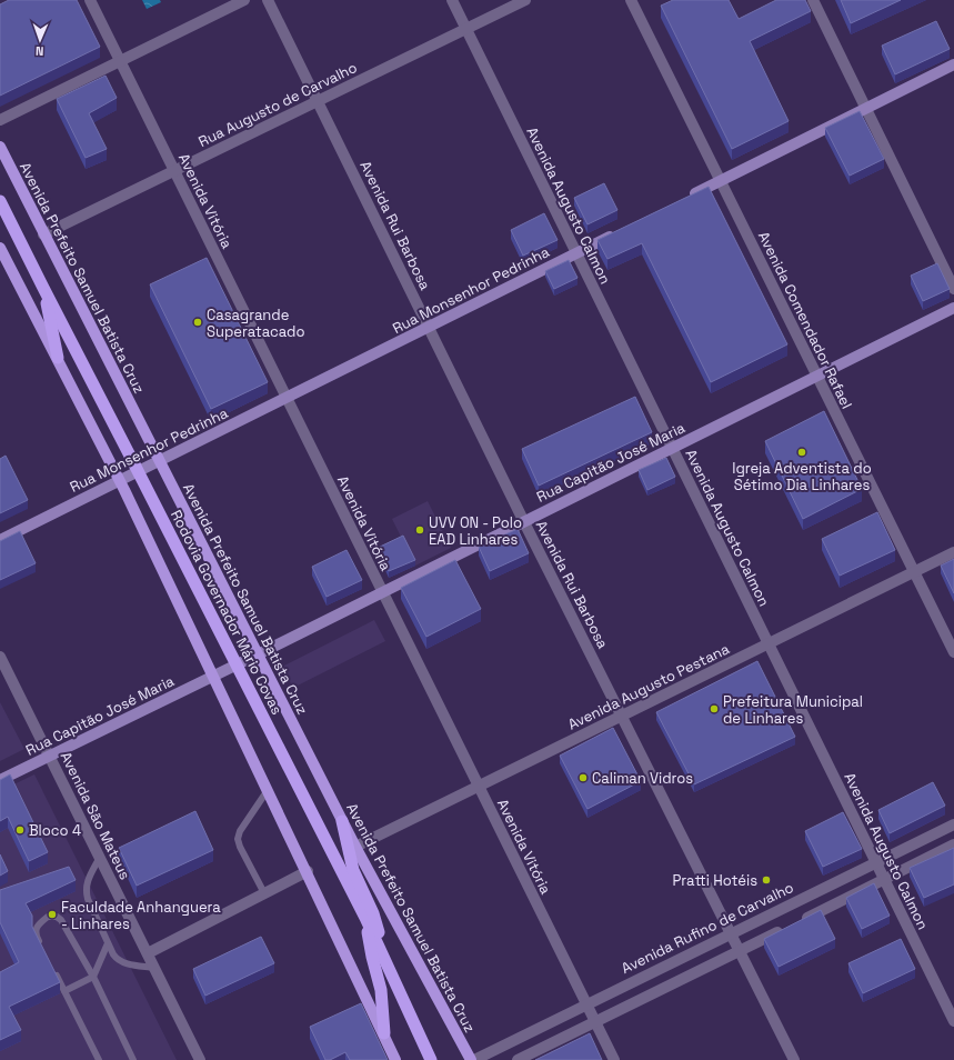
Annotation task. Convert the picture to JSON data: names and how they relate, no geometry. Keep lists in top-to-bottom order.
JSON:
{
  "streets": {
    "highway": ["Rodovia Governador Mário Covas"],
    "main road": ["Avenida Prefeito Samuel Batista Cruz", "Rua Monsenhor Pedrinha", "Rua Capitão José Maria"],
    "street": [
      "Rua Augusto de Carvalho",
      "Avenida Vitória",
      "Avenida Augusto Calmon",
      "Avenida Rui Barbosa",
      "Avenida Comendador Rafael",
      "Avenida Augusto Pestana",
      "Avenida São Mateus",
      "Avenida Rufino de Carvalho"
    ]
  },
  "crossings": [
    ["Rua Augusto de Carvalho", "Avenida Vitória"],
    ["Rua Augusto de Carvalho", "Avenida Augusto Calmon"],
    ["Rua Augusto de Carvalho", "Avenida Rui Barbosa"],
    ["Rua Augusto de Carvalho", "Avenida Prefeito Samuel Batista Cruz"],
    ["Avenida Vitória", "Rua Monsenhor Pedrinha"],
    ["Avenida Vitória", "Rua Capitão José Maria"],
    ["Avenida Vitória", "Avenida Augusto Pestana"],
    ["Avenida Vitória", "Avenida Rufino de Carvalho"],
    ["Avenida Augusto Calmon", "Rua Monsenhor Pedrinha"],
    ["Avenida Augusto Calmon", "Rua Capitão José Maria"],
    ["Avenida Augusto Calmon", "Avenida Augusto Pestana"],
    ["Avenida Augusto Calmon", "Avenida Rufino de Carvalho"],
    ["Avenida Rui Barbosa", "Rua Monsenhor Pedrinha"],
    ["Avenida Rui Barbosa", "Rua Capitão José Maria"],
    ["Avenida Rui Barbosa", "Avenida Augusto Pestana"],
    ["Avenida Rui Barbosa", "Avenida Rufino de Carvalho"],
    ["Avenida Prefeito Samuel Batista Cruz", "Rua Monsenhor Pedrinha"],
    ["Avenida Prefeito Samuel Batista Cruz", "Rua Capitão José Maria"],
    ["Avenida Prefeito Samuel Batista Cruz", "Avenida Augusto Pestana"],
    ["Rua Monsenhor Pedrinha", "Rodovia Governador Mário Covas"],
    ["Avenida Comendador Rafael", "Rua Capitão José Maria"],
    ["Avenida Comendador Rafael", "Avenida Augusto Pestana"],
    ["Rua Capitão José Maria", "Rodovia Governador Mário Covas"],
    ["Rua Capitão José Maria", "Avenida São Mateus"]
  ],
  "places": [
    "Casagrande Superatacado",
    "Igreja Adventista do Sétimo Dia Linhares",
    "UVV ON - Polo EAD Linhares",
    "Prefeitura Municipal de Linhares",
    "Caliman Vidros",
    "Bloco 4",
    "Pratti Hotéis",
    "Faculdade Anhanguera - Linhares"
  ],
  "north": "bottom"
}
